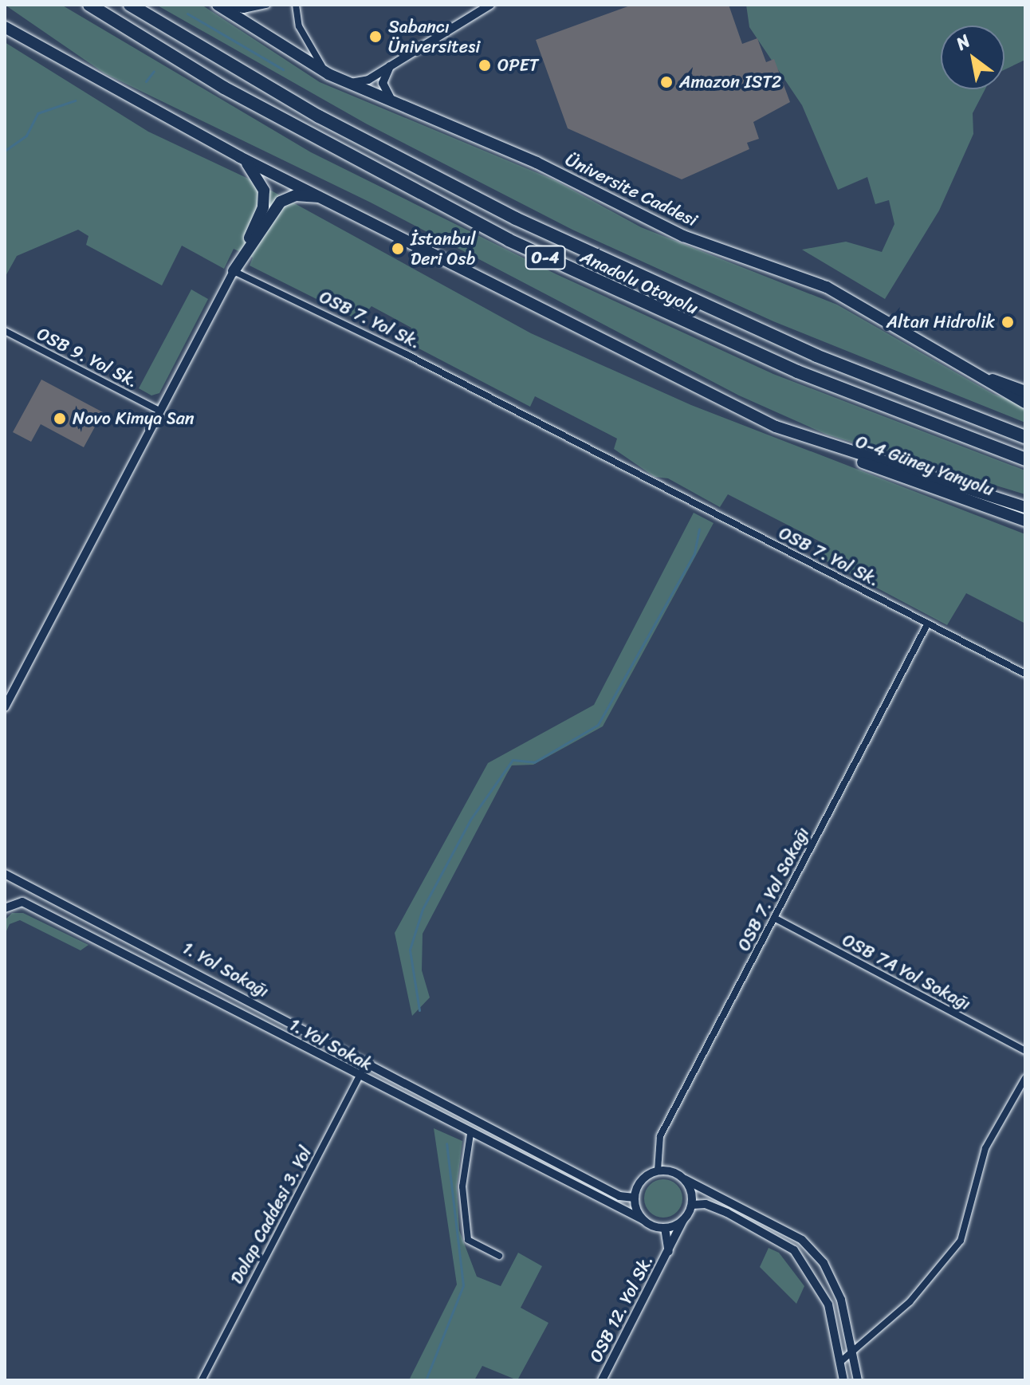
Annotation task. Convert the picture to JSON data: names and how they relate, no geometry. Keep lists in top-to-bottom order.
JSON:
{
  "streets": {
    "highway": ["O-4", "Anadolu Otoyolu"],
    "main road": ["Üniversite Caddesi", "O-4 Güney Yanyolu"],
    "street": [
      "OSB 7. Yol Sk.",
      "OSB 9. Yol Sk.",
      "OSB 7. Yol Sokağı",
      "1. Yol Sokağı",
      "OSB 7A Yol Sokağı",
      "1. Yol Sokak",
      "Dolap Caddesi 3. Yol",
      "OSB 12. Yol Sk."
    ]
  },
  "crossings": [
    ["OSB 7. Yol Sk.", "OSB 7. Yol Sokağı"],
    ["OSB 7. Yol Sokağı", "1. Yol Sokağı"],
    ["OSB 7. Yol Sokağı", "OSB 7A Yol Sokağı"],
    ["OSB 7. Yol Sokağı", "1. Yol Sokak"],
    ["OSB 7. Yol Sokağı", "OSB 12. Yol Sk."],
    ["1. Yol Sokağı", "1. Yol Sokak"],
    ["1. Yol Sokağı", "Dolap Caddesi 3. Yol"],
    ["1. Yol Sokağı", "OSB 12. Yol Sk."],
    ["1. Yol Sokak", "Dolap Caddesi 3. Yol"],
    ["1. Yol Sokak", "OSB 12. Yol Sk."]
  ],
  "places": [
    "Sabancı Üniversitesi",
    "OPET",
    "Amazon IST2",
    "İstanbul Deri Osb",
    "Altan Hidrolik",
    "Novo Kimya San"
  ],
  "north": "top left"
}
